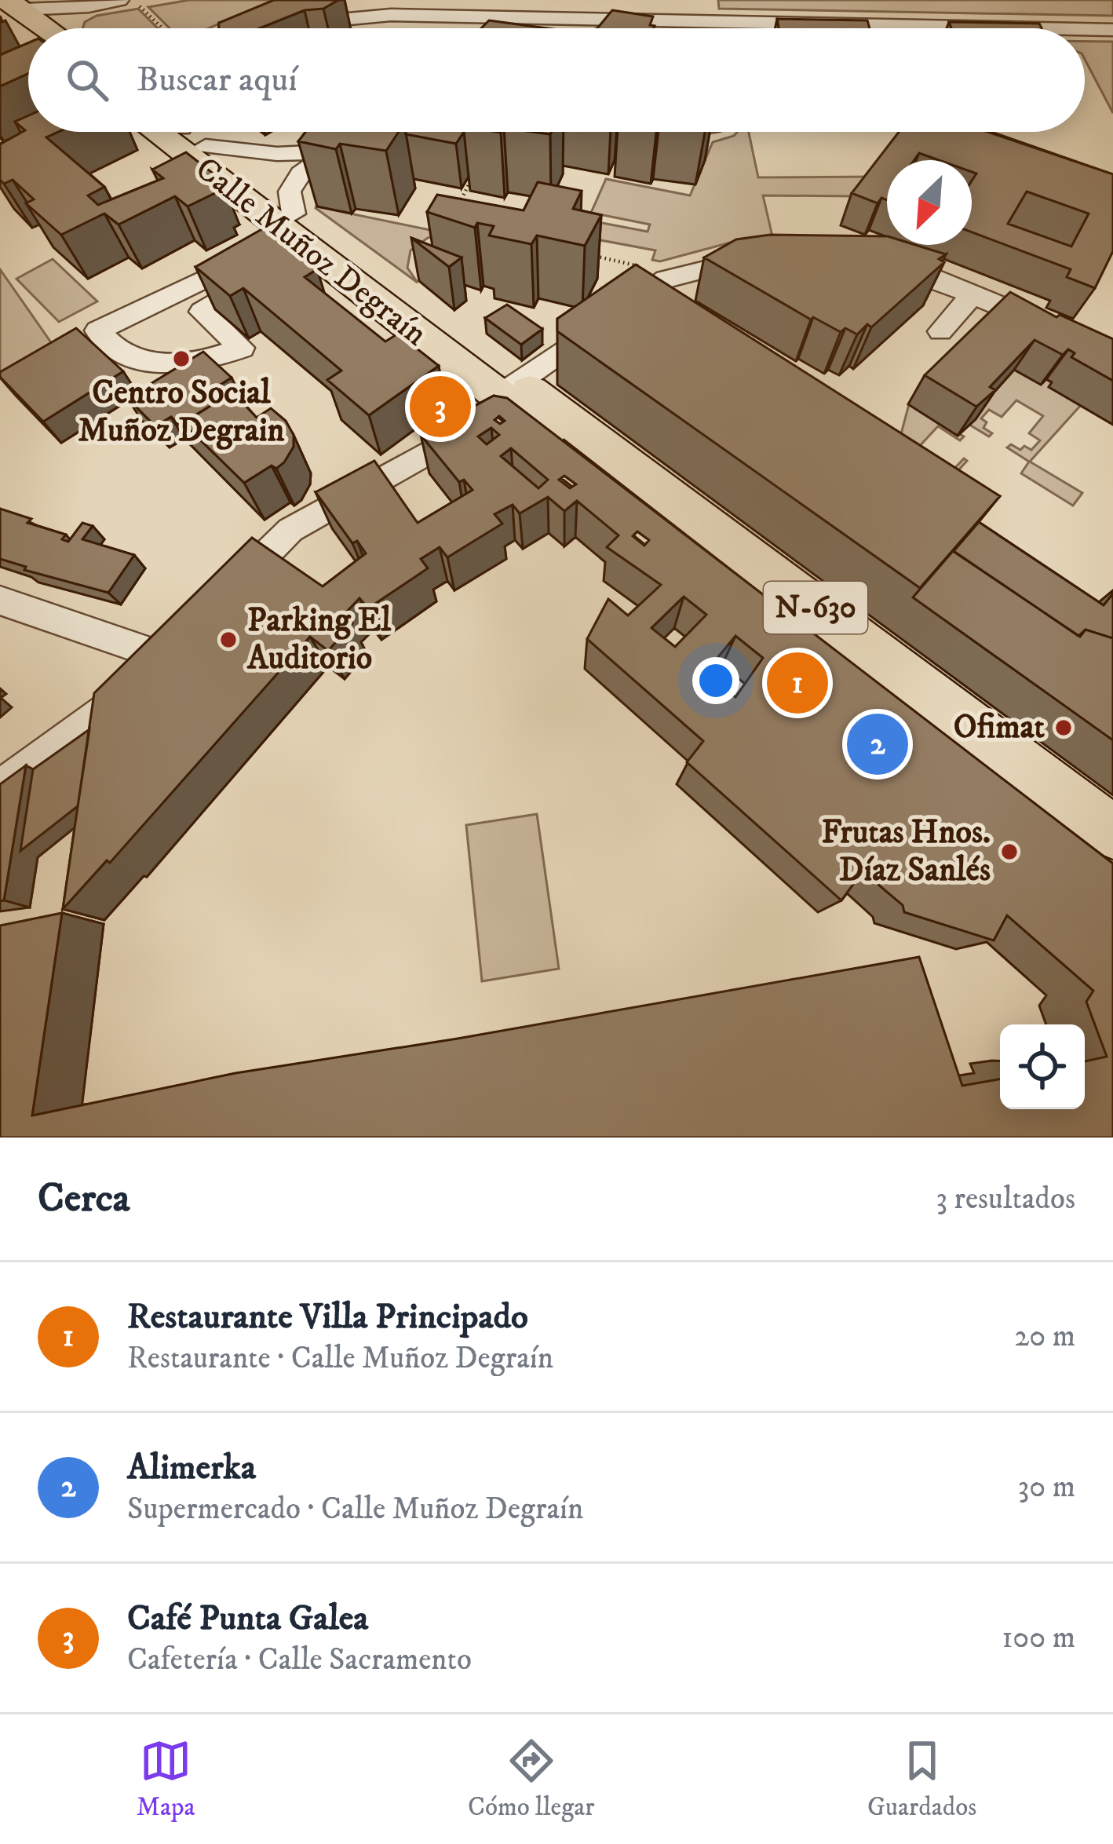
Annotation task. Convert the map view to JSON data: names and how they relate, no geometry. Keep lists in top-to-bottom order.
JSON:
{
  "streets": {
    "highway": ["Calle Muñoz Degraín", "N-630"]
  },
  "places": [
    "Centro Social Muñoz Degrain",
    "Parking El Auditorio",
    "Ofimat",
    "Frutas Hnos. Díaz Sanlés"
  ],
  "north": "bottom left",
  "page": {
    "search": "Buscar aquí",
    "pins": ["3", "1", "2"],
    "heading": ["Cerca", "3 resultados"],
    "list": [
      {
        "mark": "1",
        "name": "Restaurante Villa Principado",
        "note": "Restaurante · Calle Muñoz Degraín",
        "value": "20 m"
      },
      {
        "mark": "2",
        "name": "Alimerka",
        "note": "Supermercado · Calle Muñoz Degraín",
        "value": "30 m"
      },
      {
        "mark": "3",
        "name": "Café Punta Galea",
        "note": "Cafetería · Calle Sacramento",
        "value": "100 m"
      }
    ],
    "nav": ["Mapa", "Cómo llegar", "Guardados"]
  }
}
